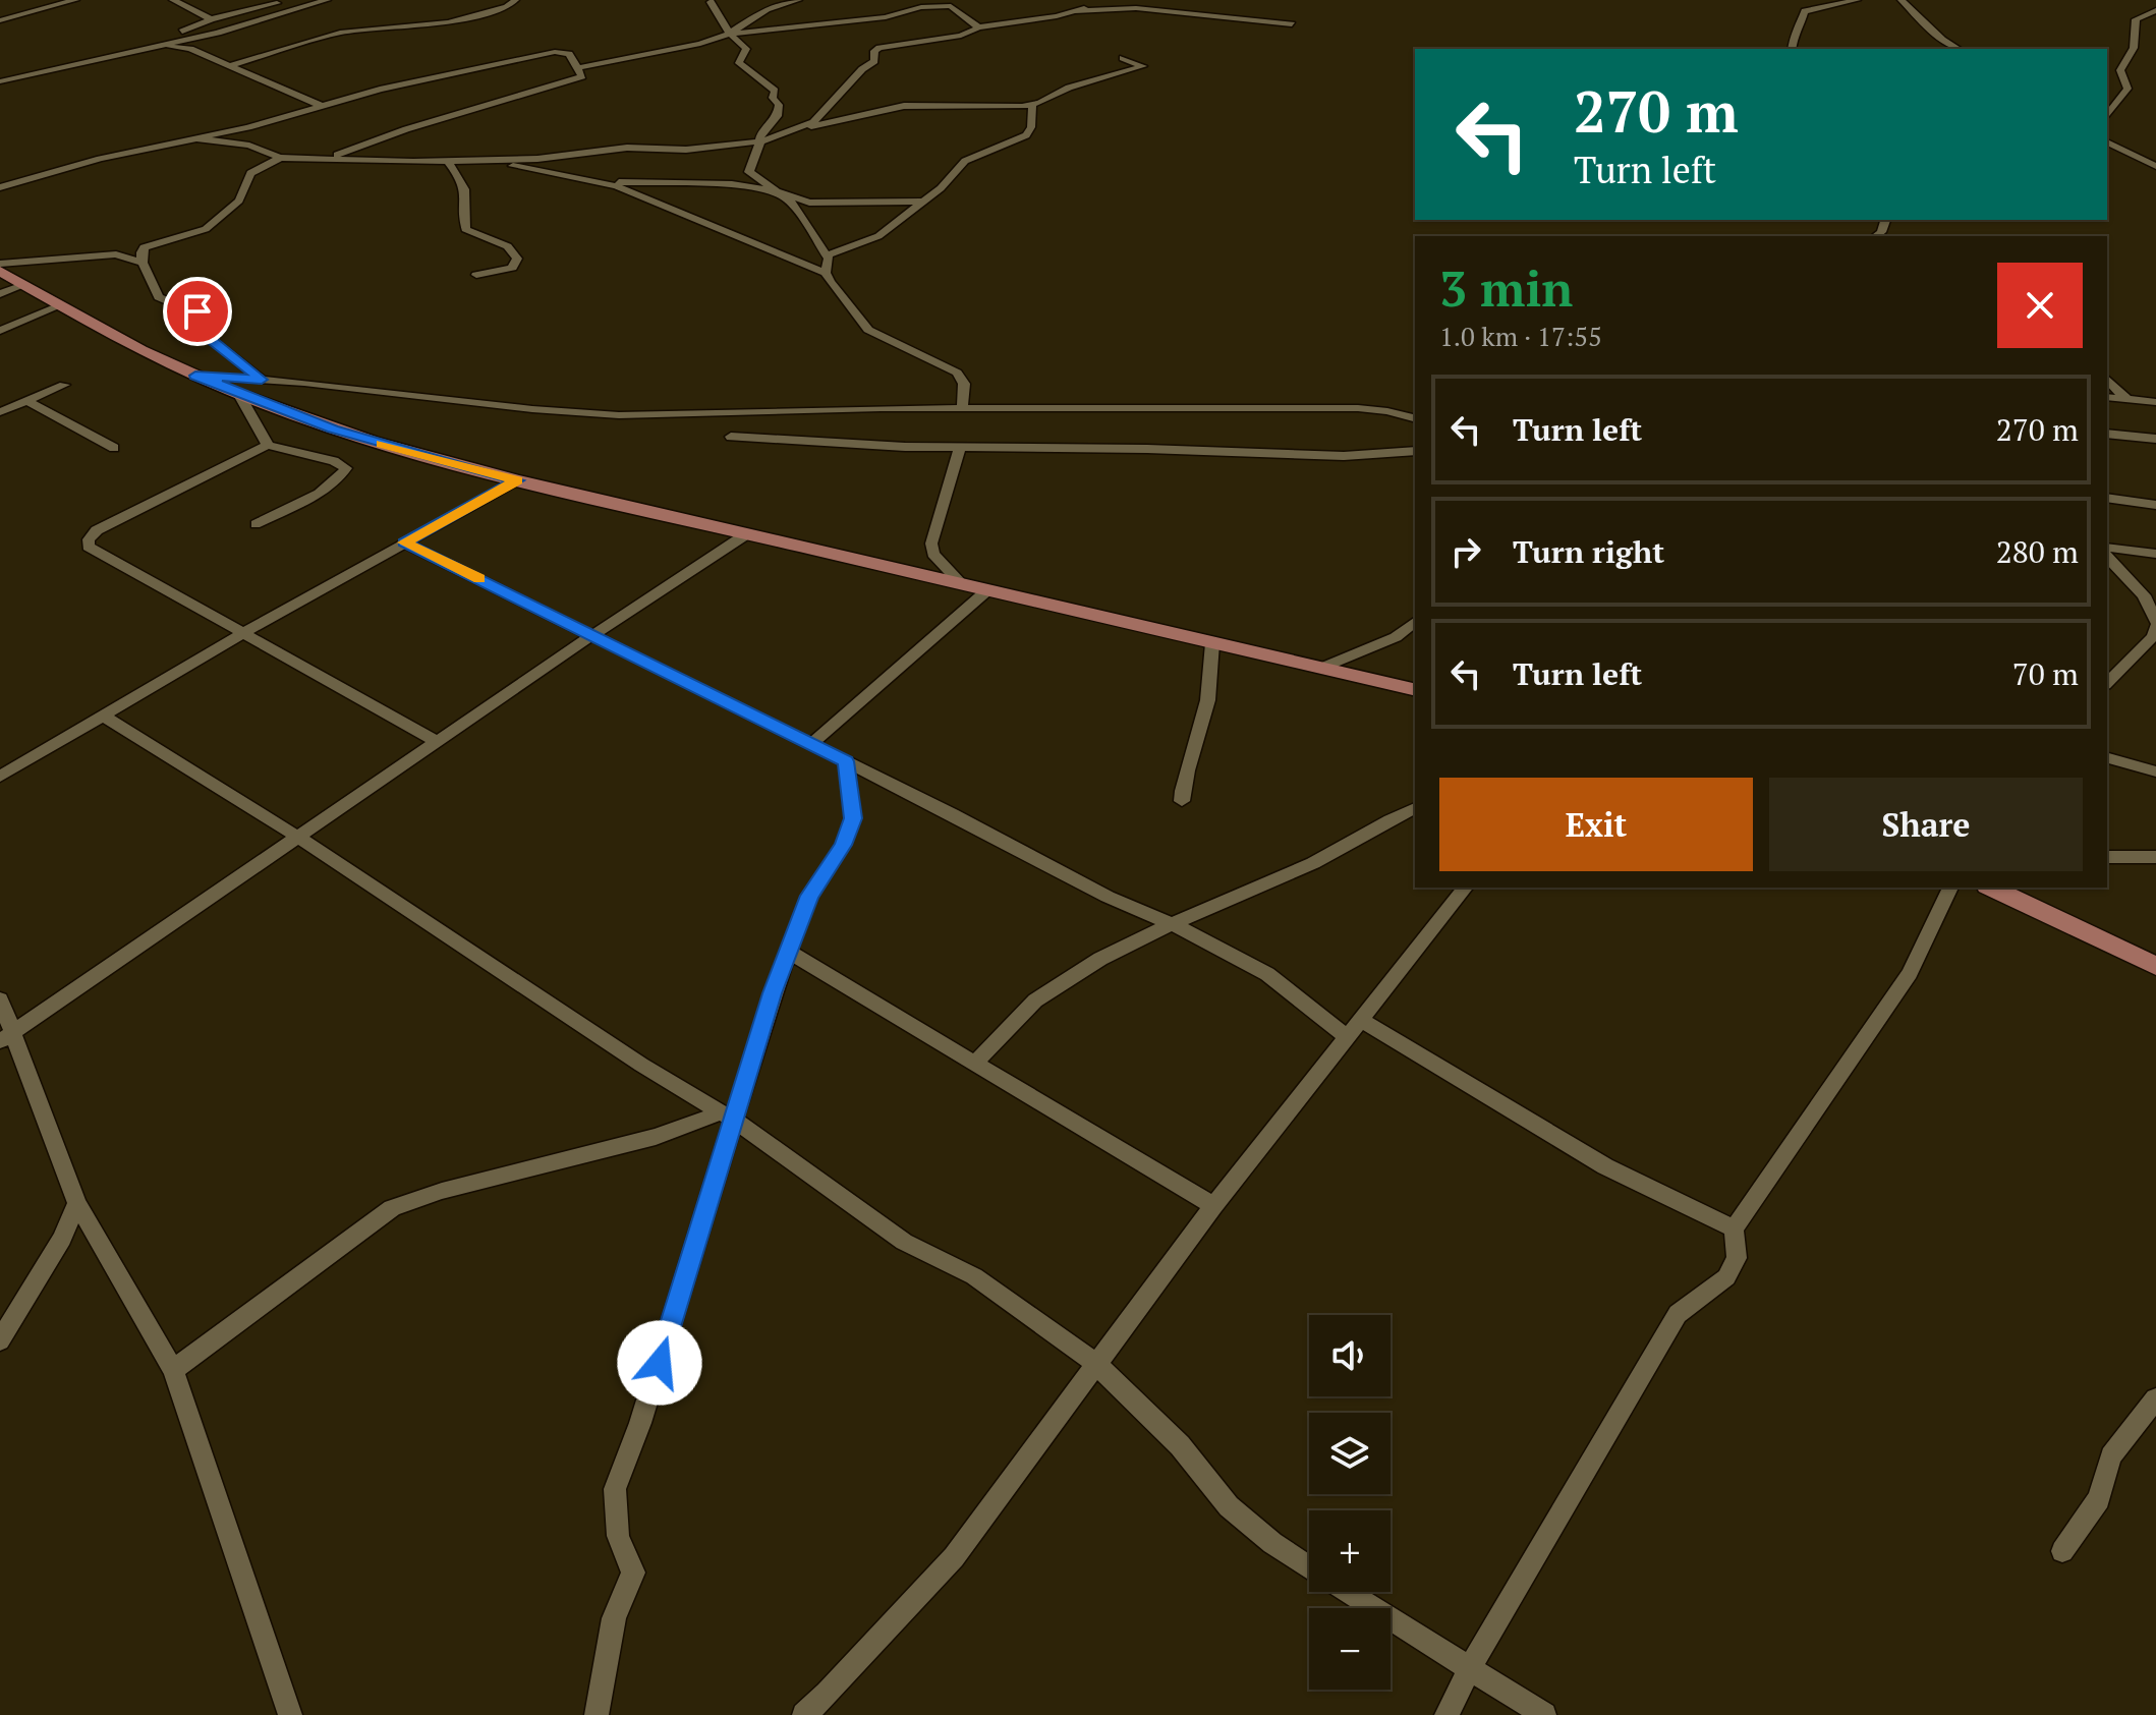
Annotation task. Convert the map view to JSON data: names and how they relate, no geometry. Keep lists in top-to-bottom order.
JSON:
{
  "page": {
    "turn": ["270 m", "Turn left"],
    "heading": ["3 min", "1.0 km · 17:55"],
    "list": [
      {
        "name": "Turn left",
        "value": "270 m"
      },
      {
        "name": "Turn right",
        "value": "280 m"
      },
      {
        "name": "Turn left",
        "value": "70 m"
      }
    ],
    "buttons": ["Exit", "Share"],
    "map_buttons": ["+", "−"]
  }
}
